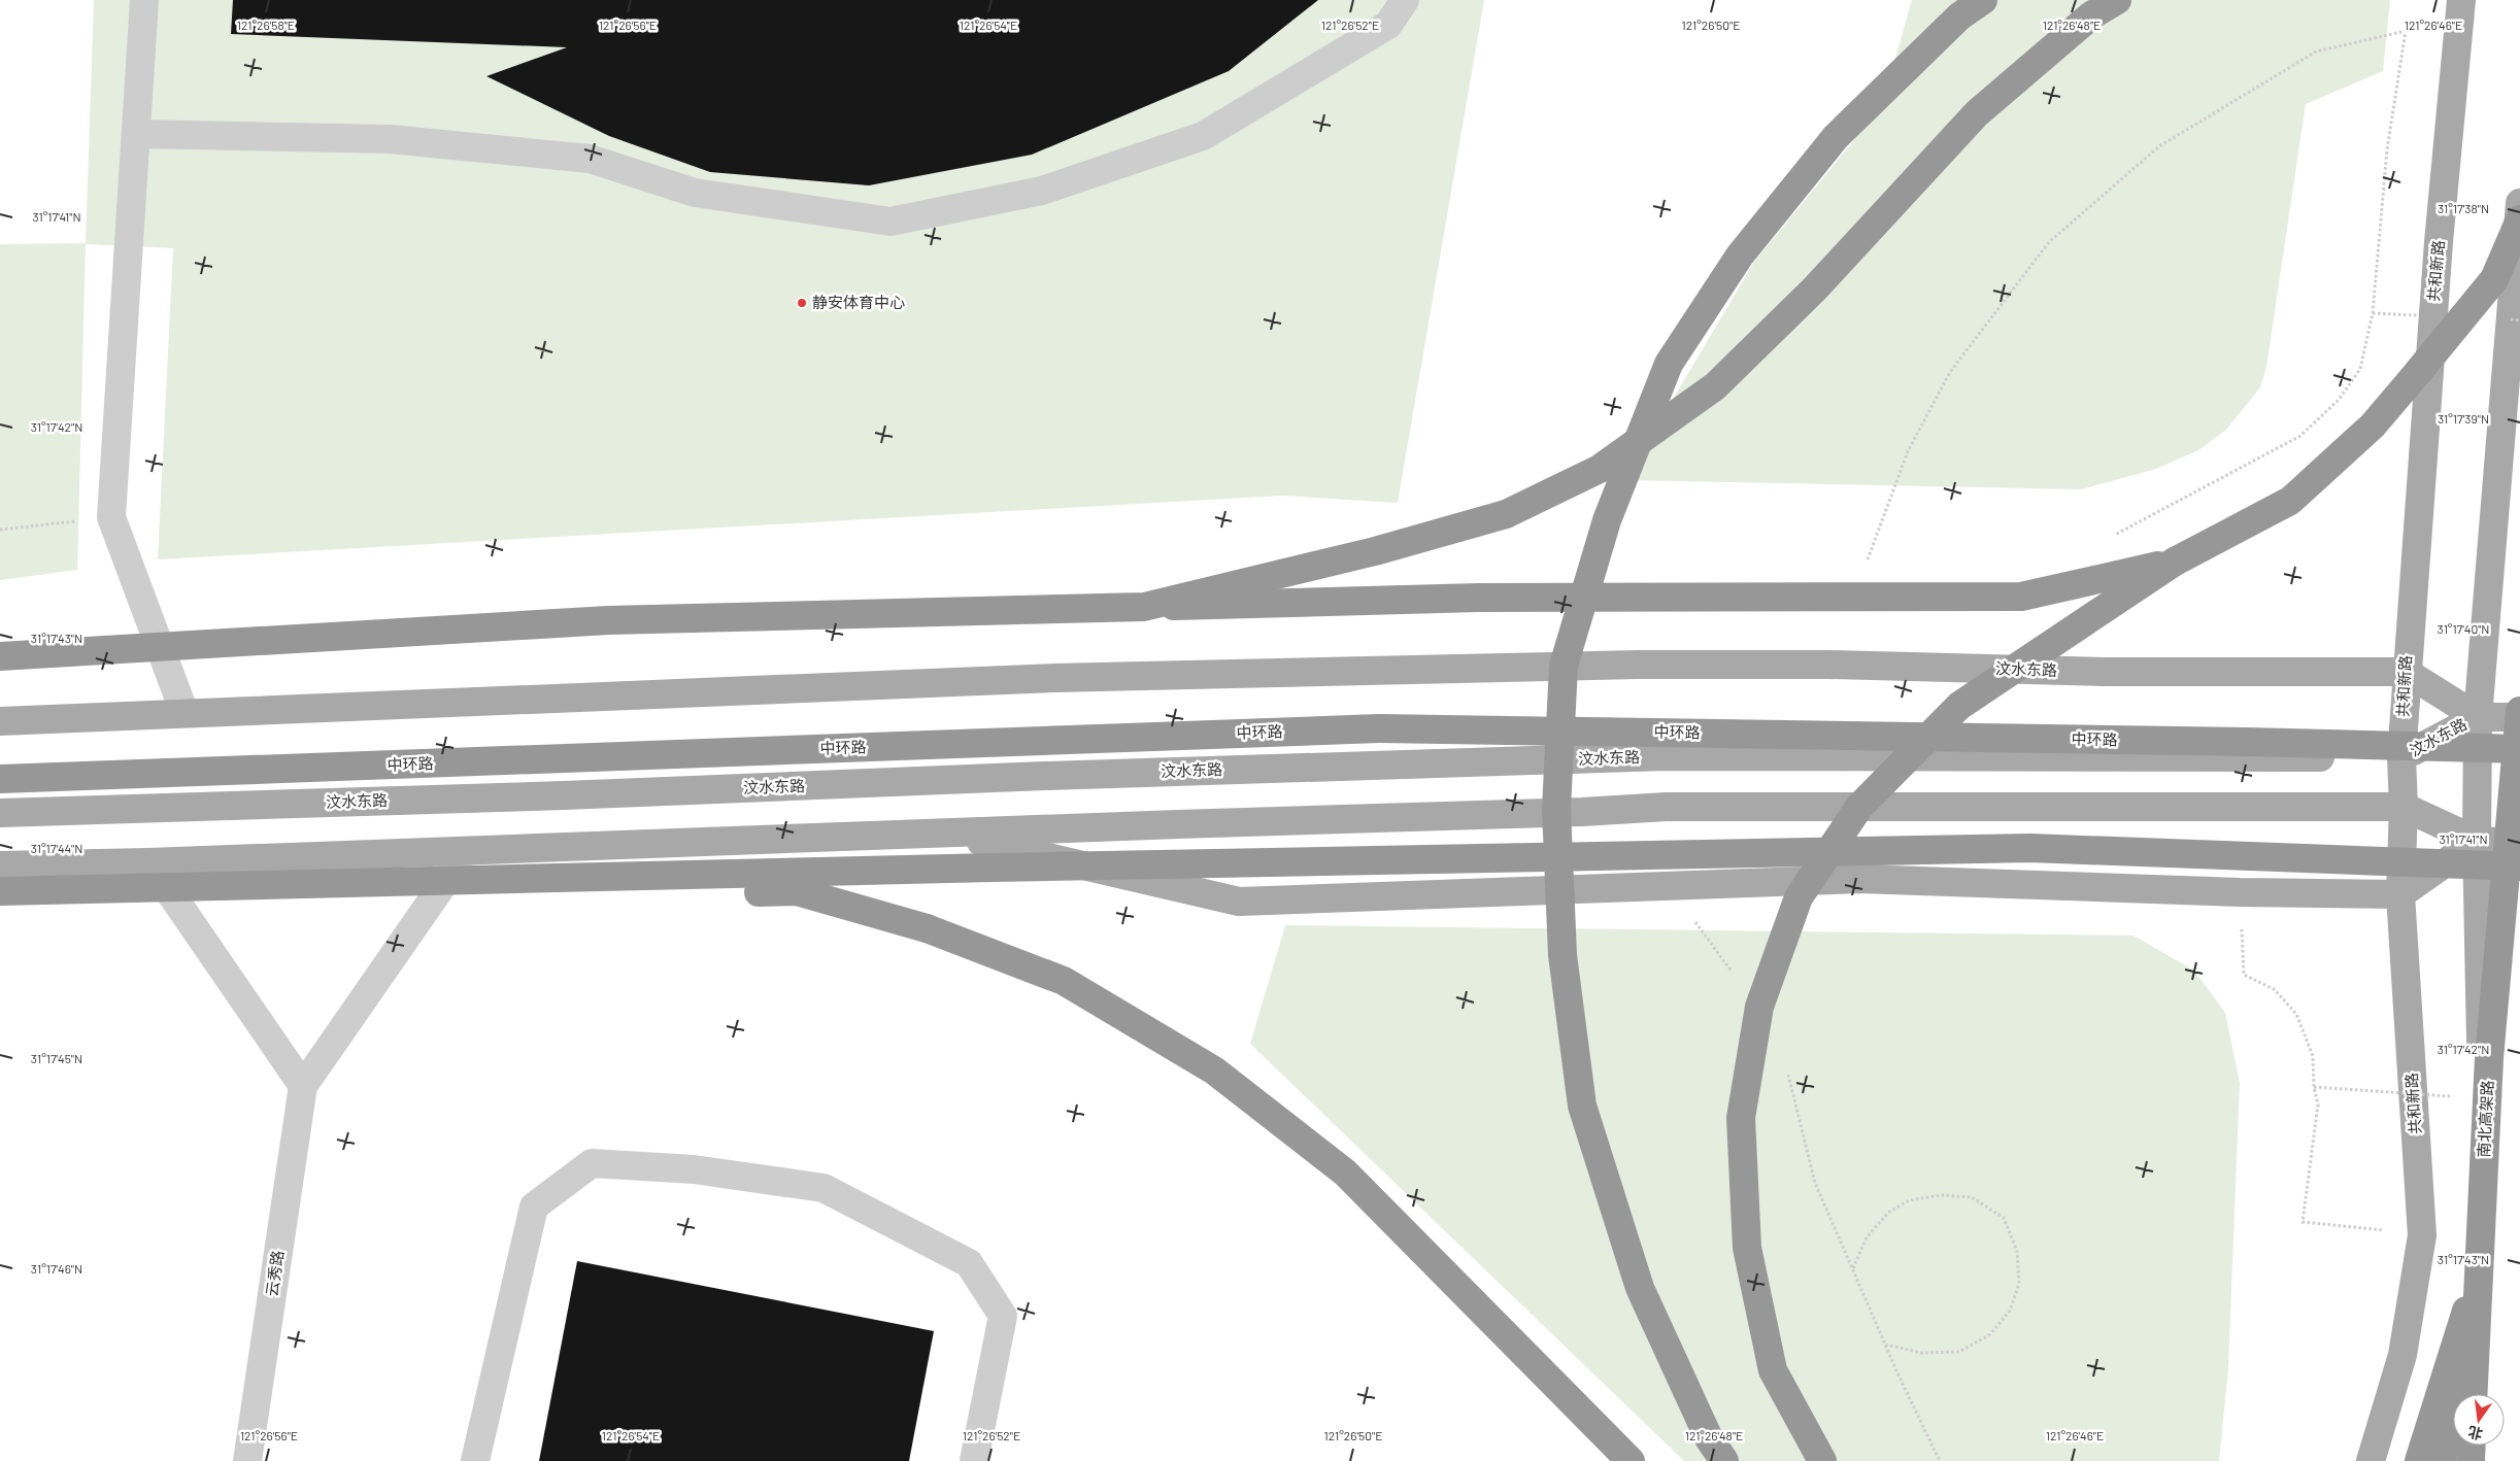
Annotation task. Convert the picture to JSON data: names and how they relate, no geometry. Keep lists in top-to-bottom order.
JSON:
{
  "streets": {
    "highway": ["中环路", "南北高架路"],
    "main road": ["共和新路", "汶水东路"],
    "street": ["云秀路"]
  },
  "crossings": [
    ["共和新路", "汶水东路"]
  ],
  "places": ["静安体育中心"],
  "north": "bottom",
  "coordinates": [
    "121°26'58\"E",
    "121°26'56\"E",
    "121°26'54\"E",
    "121°26'52\"E",
    "121°26'50\"E",
    "121°26'48\"E",
    "121°26'46\"E",
    "31°17'38\"N",
    "31°17'41\"N",
    "31°17'39\"N",
    "31°17'42\"N",
    "31°17'40\"N",
    "31°17'43\"N",
    "31°17'44\"N",
    "31°17'45\"N",
    "31°17'46\"N"
  ]
}
